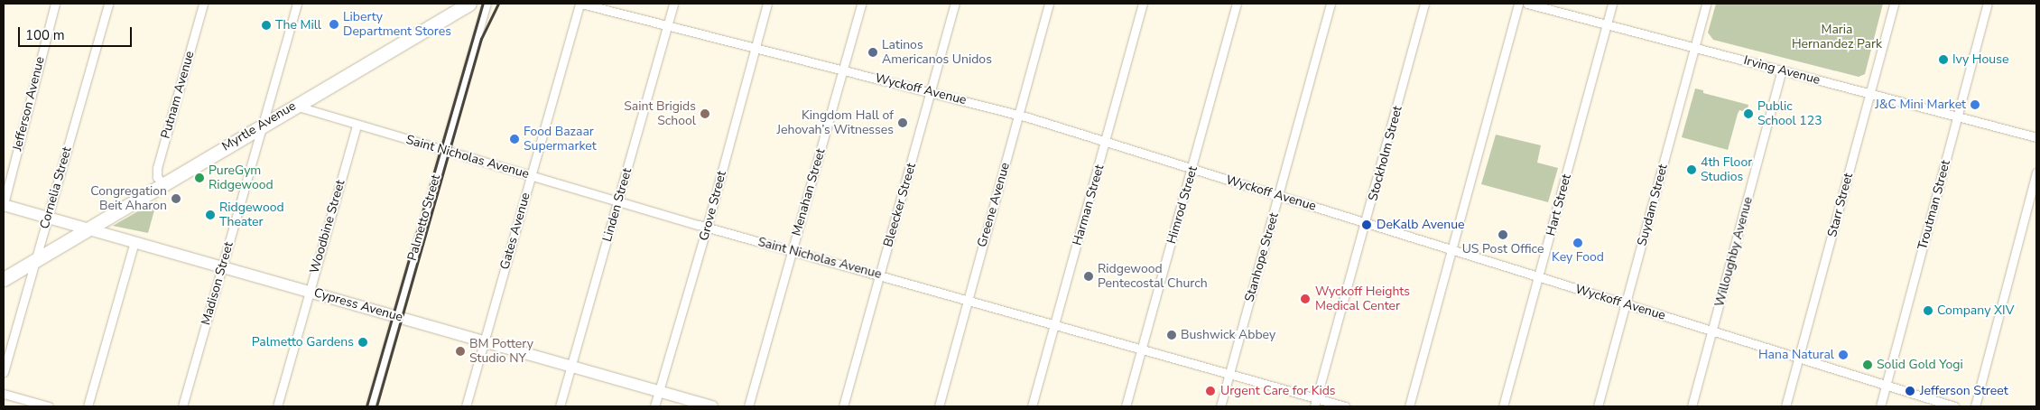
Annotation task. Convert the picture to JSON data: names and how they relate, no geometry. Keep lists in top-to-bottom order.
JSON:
{
  "streets": {
    "main road": ["Myrtle Avenue", "Cypress Avenue"],
    "street": [
      "Irving Avenue",
      "Wyckoff Avenue",
      "Putnam Avenue",
      "Jefferson Avenue",
      "Stockholm Street",
      "Saint Nicholas Avenue",
      "Cornelia Street",
      "Menahan Street",
      "Linden Street",
      "Bleecker Street",
      "Greene Avenue",
      "Harman Street",
      "Himrod Street",
      "Hart Street",
      "Suydam Street",
      "Starr Street",
      "Troutman Street",
      "Grove Street",
      "Palmetto Street",
      "Woodbine Street",
      "Gates Avenue",
      "Willoughby Avenue",
      "Stanhope Street",
      "Madison Street"
    ]
  },
  "crossings": [
    ["Irving Avenue", "Hart Street"],
    ["Irving Avenue", "Suydam Street"],
    ["Irving Avenue", "Starr Street"],
    ["Irving Avenue", "Troutman Street"],
    ["Irving Avenue", "Willoughby Avenue"],
    ["Wyckoff Avenue", "Stockholm Street"],
    ["Wyckoff Avenue", "Menahan Street"],
    ["Wyckoff Avenue", "Linden Street"],
    ["Wyckoff Avenue", "Bleecker Street"],
    ["Wyckoff Avenue", "Greene Avenue"],
    ["Wyckoff Avenue", "Harman Street"],
    ["Wyckoff Avenue", "Himrod Street"],
    ["Wyckoff Avenue", "Hart Street"],
    ["Wyckoff Avenue", "Suydam Street"],
    ["Wyckoff Avenue", "Starr Street"],
    ["Wyckoff Avenue", "Troutman Street"],
    ["Wyckoff Avenue", "Grove Street"],
    ["Wyckoff Avenue", "Gates Avenue"],
    ["Wyckoff Avenue", "Willoughby Avenue"],
    ["Wyckoff Avenue", "Stanhope Street"],
    ["Putnam Avenue", "Myrtle Avenue"],
    ["Jefferson Avenue", "Cypress Avenue"],
    ["Myrtle Avenue", "Saint Nicholas Avenue"],
    ["Myrtle Avenue", "Cornelia Street"],
    ["Myrtle Avenue", "Madison Street"],
    ["Myrtle Avenue", "Cypress Avenue"],
    ["Stockholm Street", "Saint Nicholas Avenue"],
    ["Saint Nicholas Avenue", "Menahan Street"],
    ["Saint Nicholas Avenue", "Linden Street"],
    ["Saint Nicholas Avenue", "Bleecker Street"],
    ["Saint Nicholas Avenue", "Greene Avenue"],
    ["Saint Nicholas Avenue", "Harman Street"],
    ["Saint Nicholas Avenue", "Himrod Street"],
    ["Saint Nicholas Avenue", "Grove Street"],
    ["Saint Nicholas Avenue", "Palmetto Street"],
    ["Saint Nicholas Avenue", "Woodbine Street"],
    ["Saint Nicholas Avenue", "Gates Avenue"],
    ["Saint Nicholas Avenue", "Stanhope Street"],
    ["Cornelia Street", "Cypress Avenue"],
    ["Linden Street", "Cypress Avenue"],
    ["Grove Street", "Cypress Avenue"],
    ["Palmetto Street", "Cypress Avenue"],
    ["Woodbine Street", "Cypress Avenue"],
    ["Gates Avenue", "Cypress Avenue"],
    ["Madison Street", "Cypress Avenue"]
  ],
  "parks": ["Maria Hernandez Park"],
  "places": [
    "Liberty Department Stores",
    "The Mill",
    "Latinos Americanos Unidos",
    "Ivy House",
    "J&C Mini Market",
    "Saint Brigids School",
    "Public School 123",
    "Kingdom Hall of Jehovah’s Witnesses",
    "Food Bazaar Supermarket",
    "4th Floor Studios",
    "PureGym Ridgewood",
    "Congregation Beit Aharon",
    "Ridgewood Theater",
    "DeKalb Avenue",
    "US Post Office",
    "Key Food",
    "Ridgewood Pentecostal Church",
    "Wyckoff Heights Medical Center",
    "Company XIV",
    "Bushwick Abbey",
    "Palmetto Gardens",
    "BM Pottery Studio NY",
    "Hana Natural",
    "Solid Gold Yogi",
    "Urgent Care for Kids",
    "Jefferson Street"
  ],
  "scale_bar": "100 m"
}
